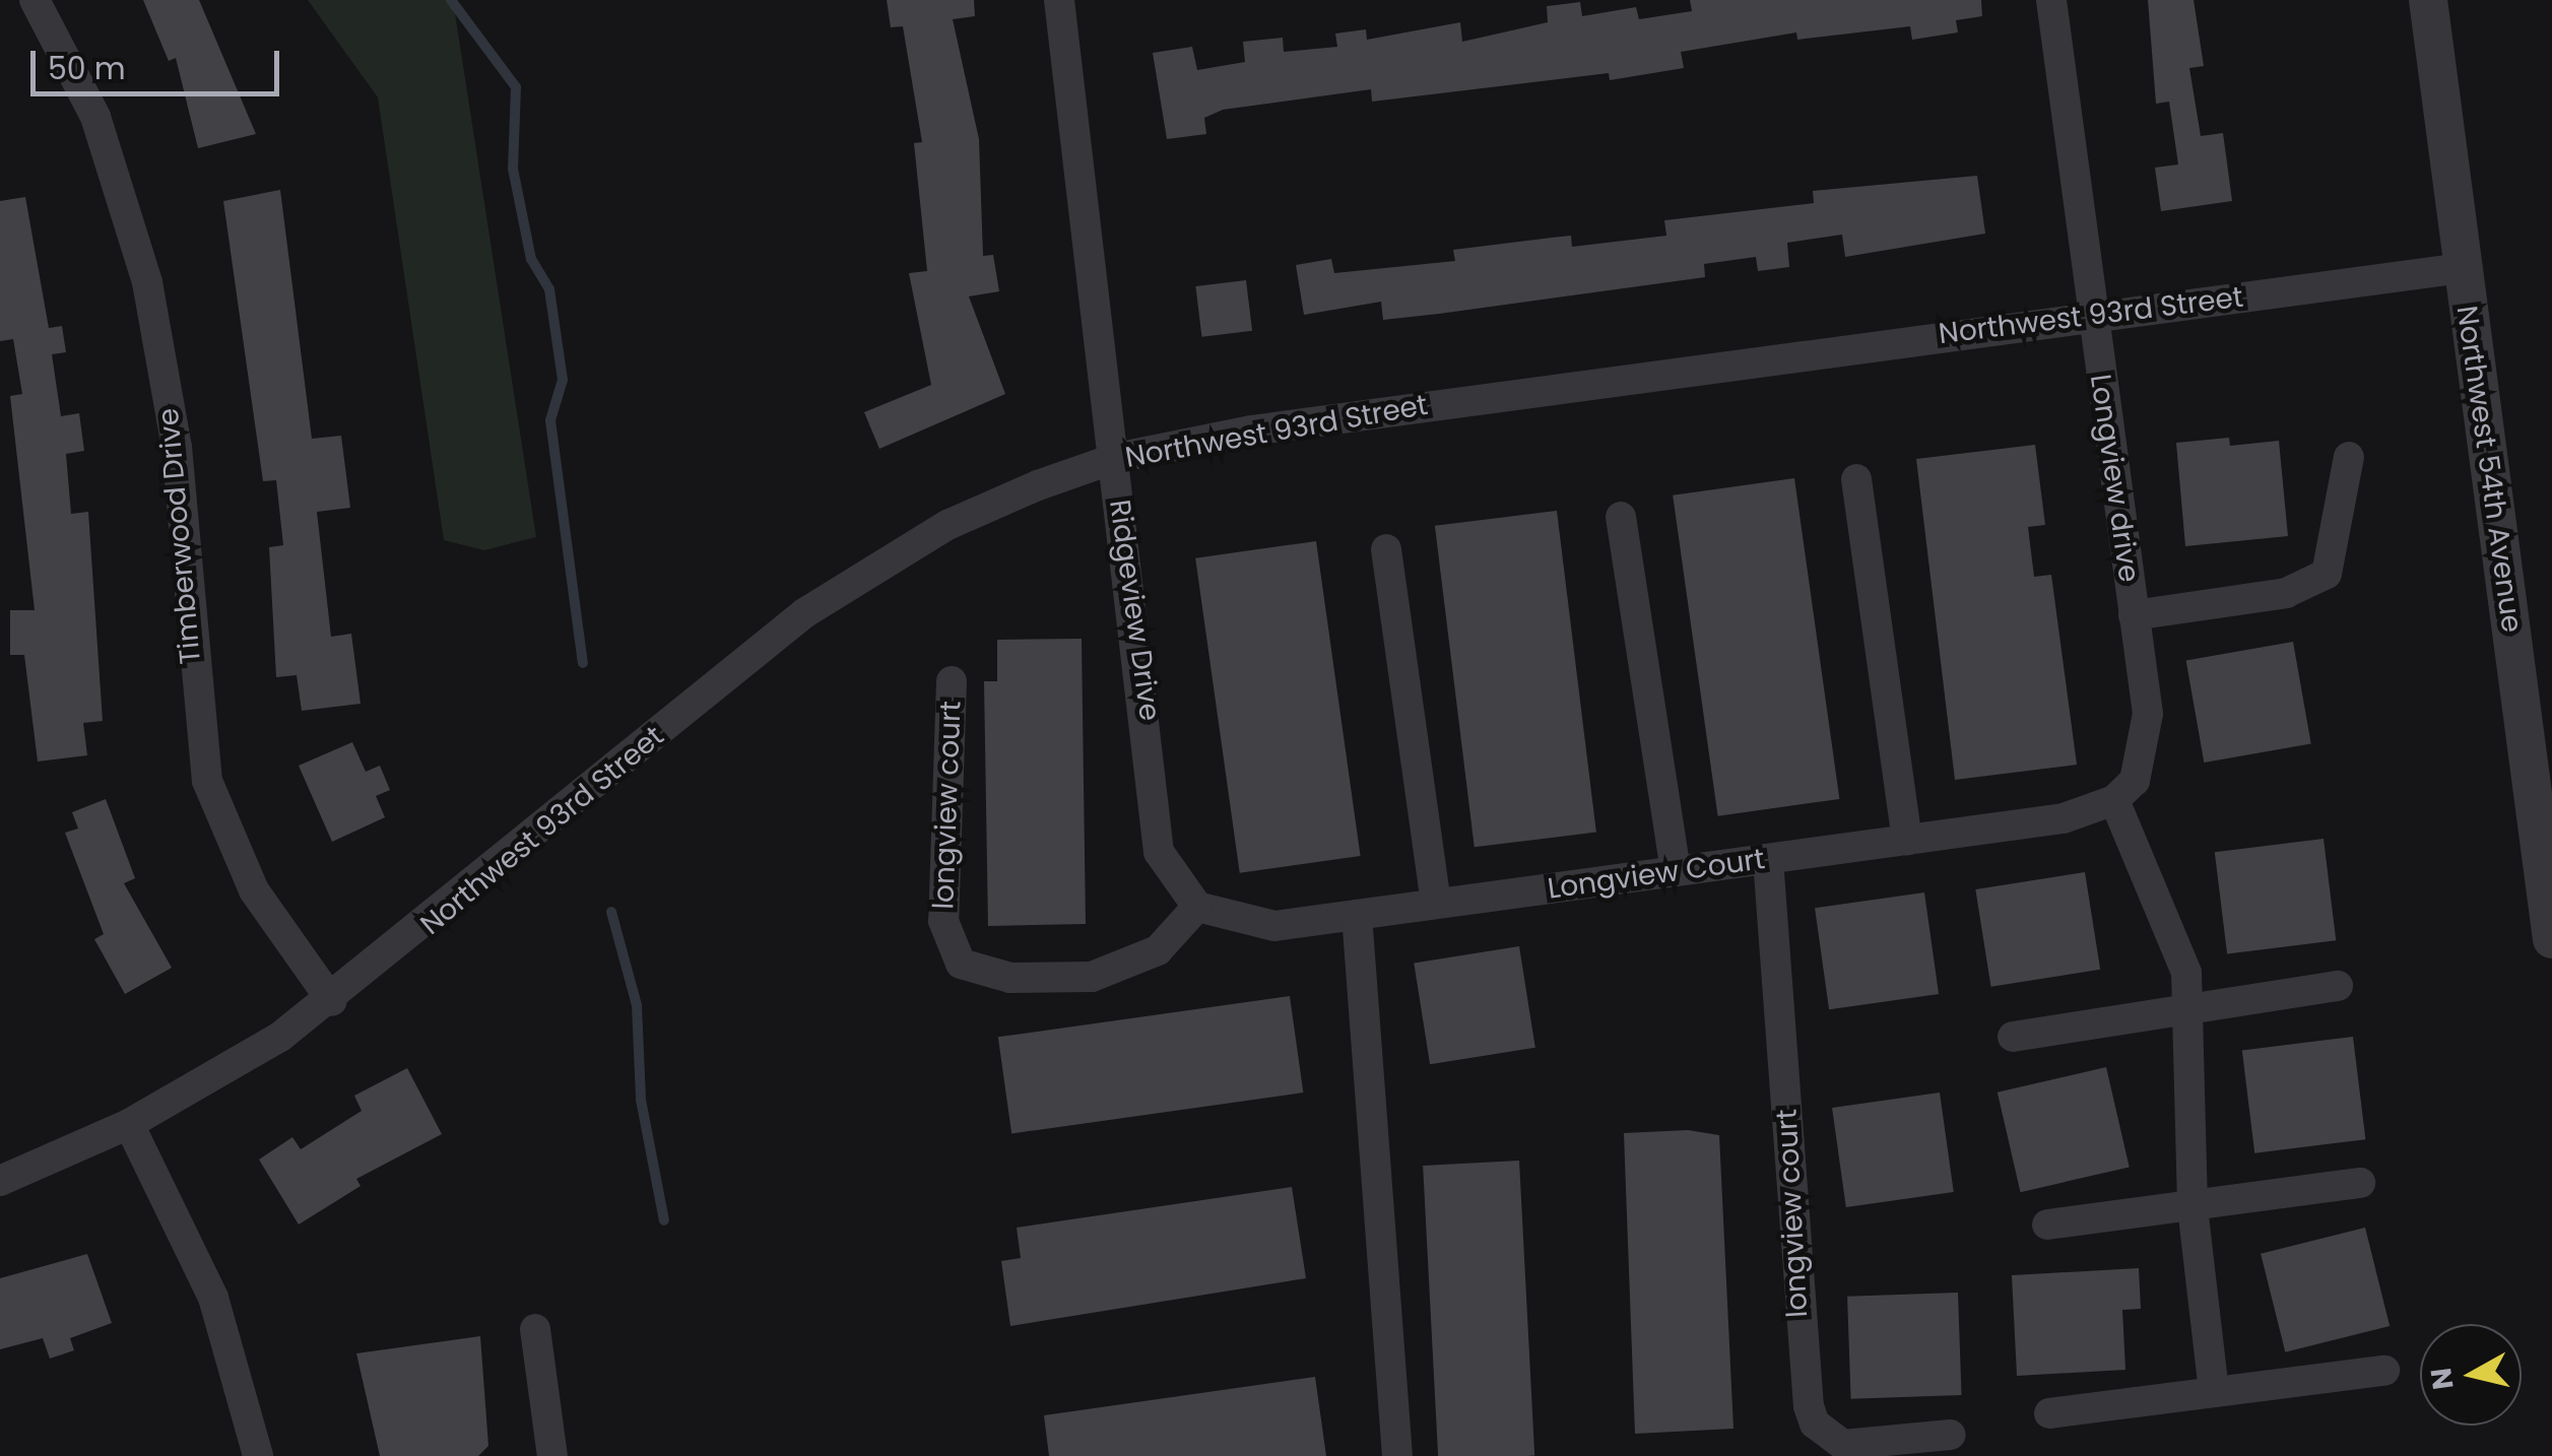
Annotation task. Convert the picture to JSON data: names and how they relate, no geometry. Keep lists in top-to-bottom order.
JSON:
{
  "streets": {
    "street": [
      "Northwest 93rd Street",
      "Northwest 54th Avenue",
      "Longview drive",
      "Timberwood Drive",
      "Ridgeview Drive",
      "longview court",
      "Longview Court"
    ]
  },
  "crossings": [
    ["Northwest 93rd Street", "Northwest 54th Avenue"],
    ["Northwest 93rd Street", "Longview drive"],
    ["Northwest 93rd Street", "Timberwood Drive"],
    ["Northwest 93rd Street", "Ridgeview Drive"],
    ["Longview drive", "Longview Court"],
    ["Ridgeview Drive", "longview court"],
    ["Ridgeview Drive", "Longview Court"],
    ["longview court", "Longview Court"]
  ],
  "scale_bar": "50 m",
  "north": "left"
}
